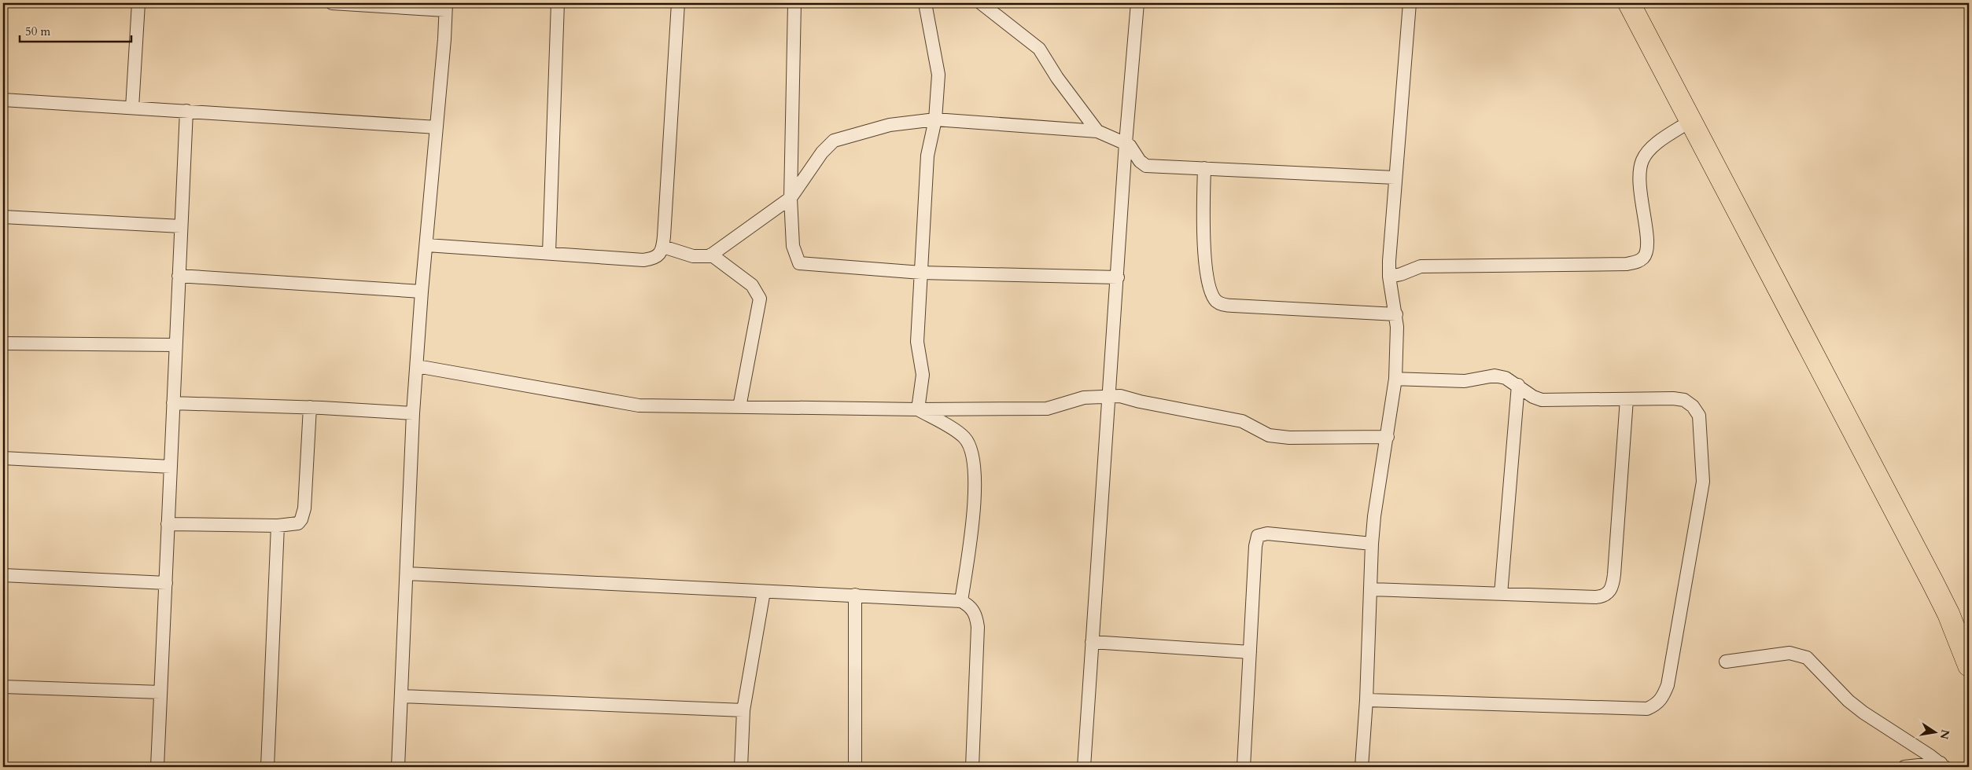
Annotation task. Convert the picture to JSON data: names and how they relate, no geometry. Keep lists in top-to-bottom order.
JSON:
{
  "scale_bar": "50 m",
  "north": "right"
}
